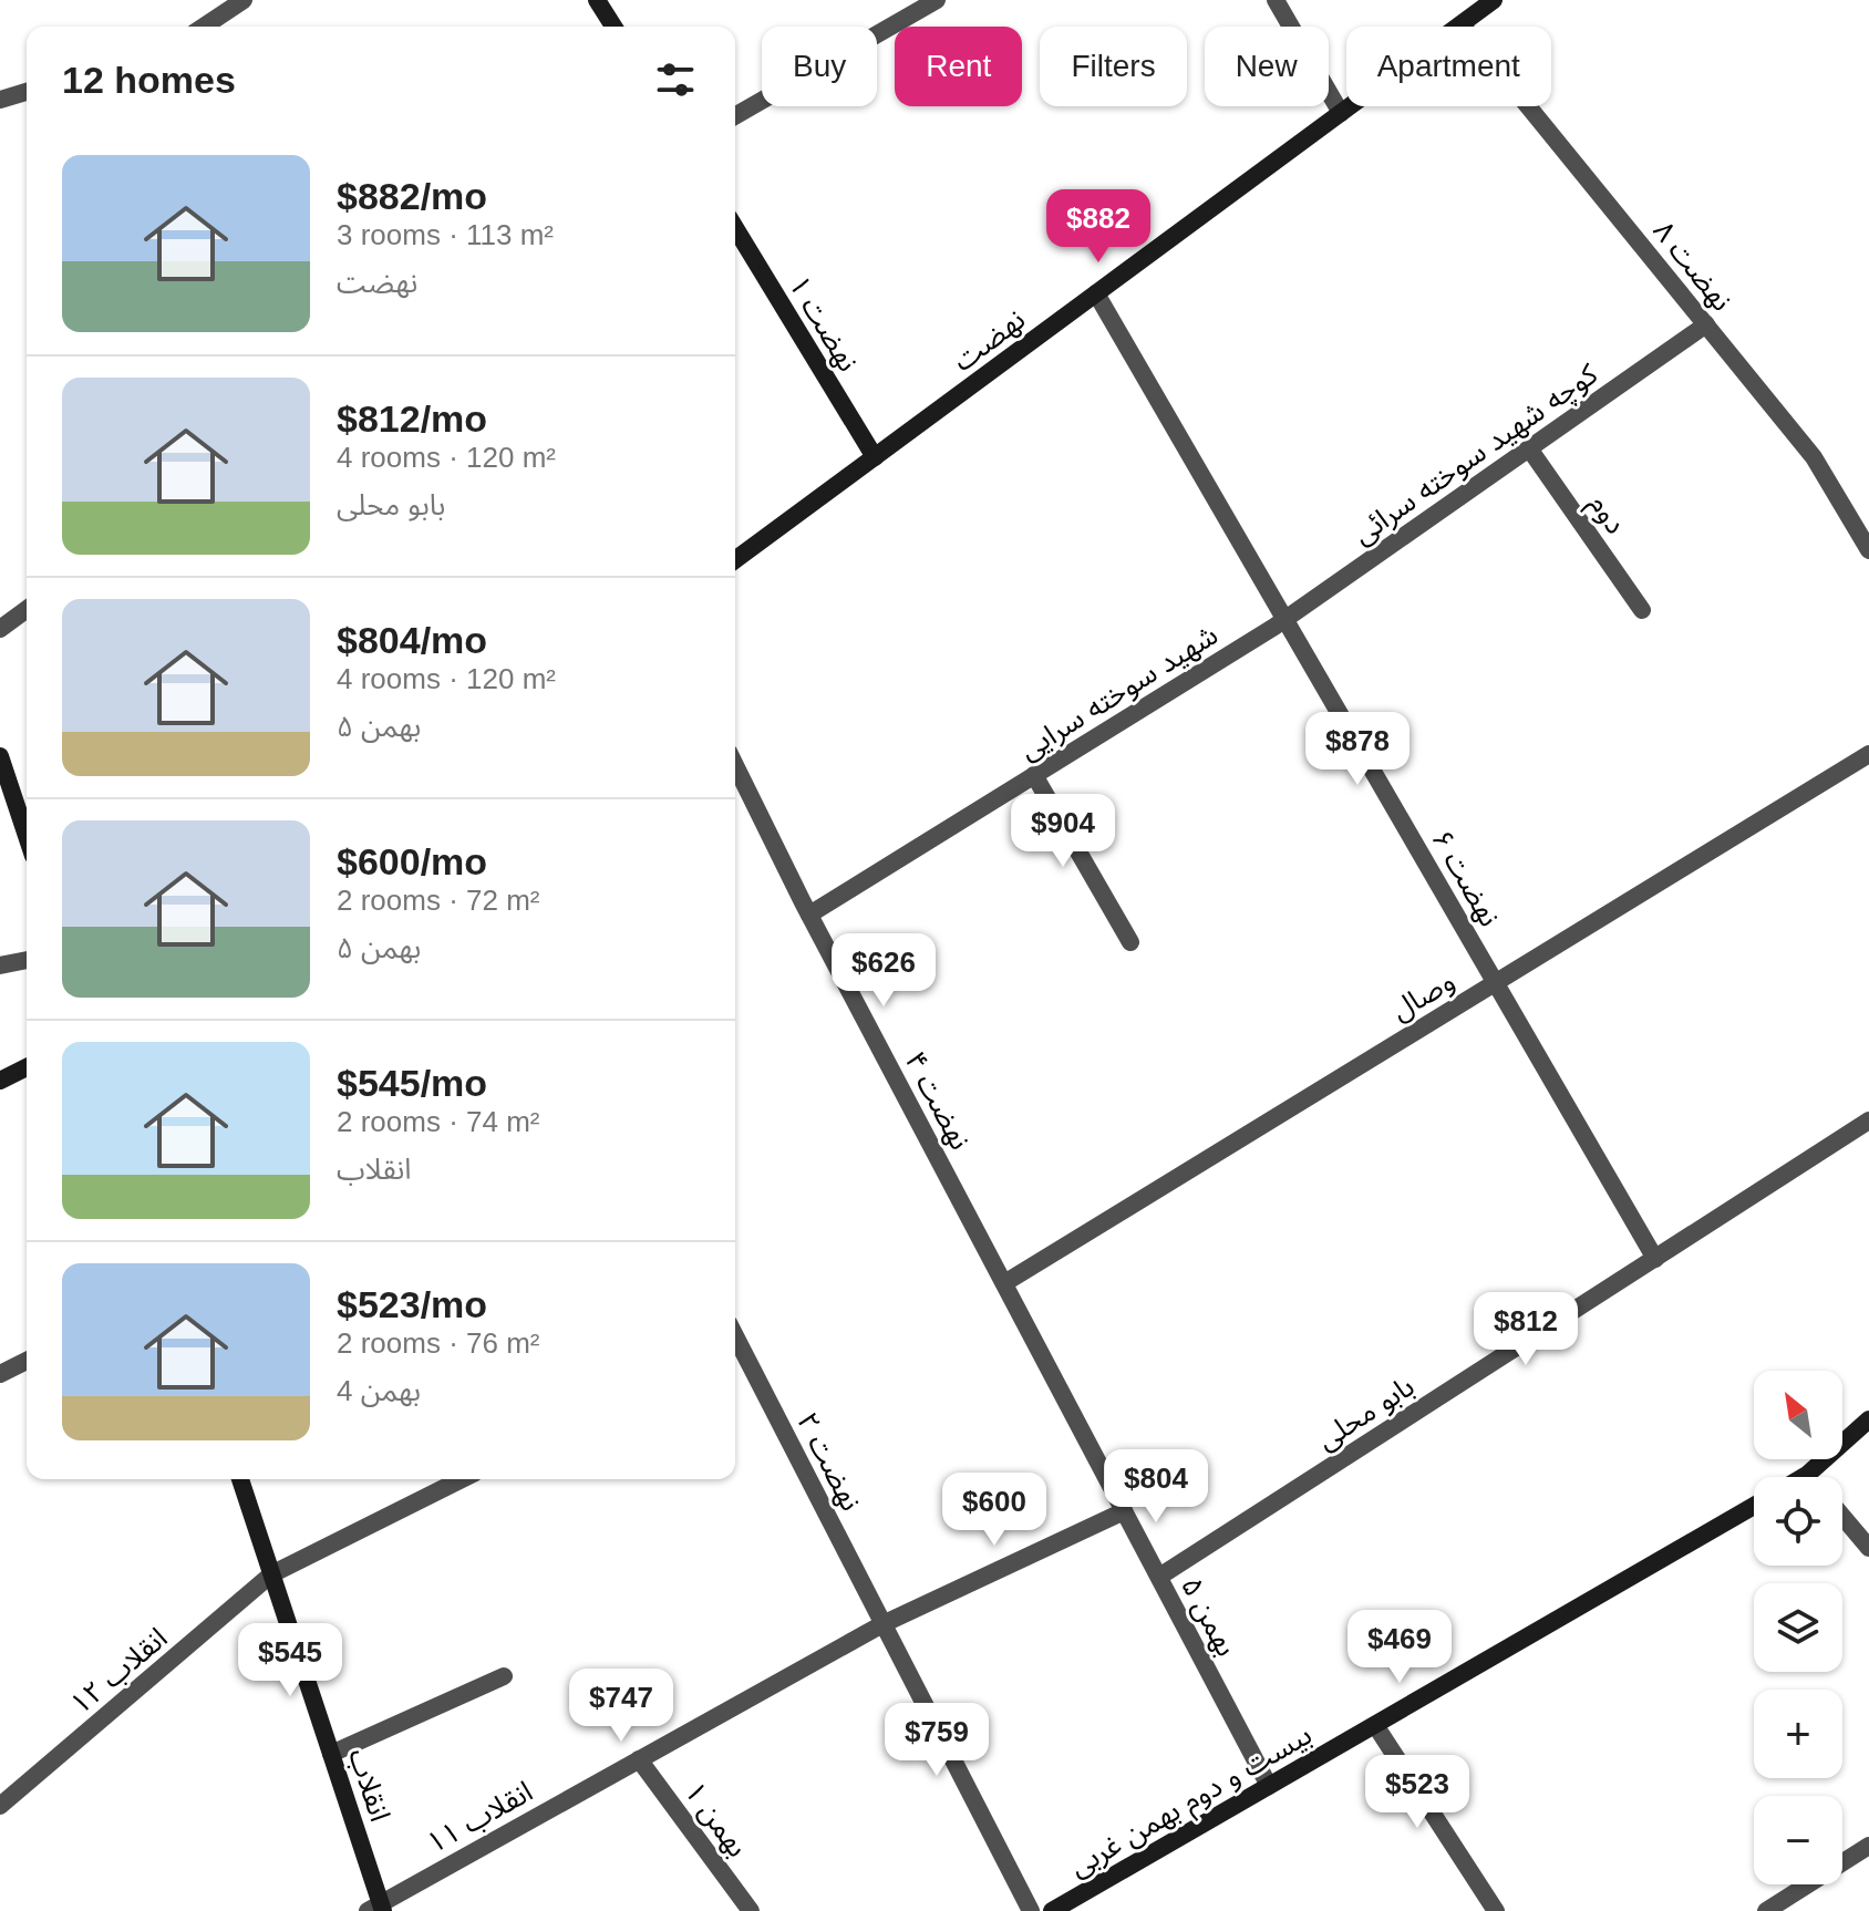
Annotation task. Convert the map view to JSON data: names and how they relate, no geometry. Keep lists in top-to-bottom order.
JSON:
{
  "streets": {
    "street": [
      "۸ نهضت",
      "۱ نهضت",
      "نهضت",
      "کوچه شهید سوخته سرائی",
      "دوم",
      "شهید سوخته سرایی",
      "۶ نهضت",
      "وصال",
      "۴ نهضت",
      "بابو محلی",
      "۲ نهضت",
      "۵ بهمن",
      "۱۲ انقلاب",
      "انقلاب",
      "بیست و دوم بهمن غربی",
      "۱۱ انقلاب",
      "۱ بهمن"
    ]
  },
  "crossings": [
    ["۸ نهضت", "نهضت"],
    ["۸ نهضت", "کوچه شهید سوخته سرائی"],
    ["۱ نهضت", "نهضت"],
    ["نهضت", "۶ نهضت"],
    ["کوچه شهید سوخته سرائی", "دوم"],
    ["کوچه شهید سوخته سرائی", "شهید سوخته سرایی"],
    ["کوچه شهید سوخته سرائی", "۶ نهضت"],
    ["شهید سوخته سرایی", "۶ نهضت"],
    ["شهید سوخته سرایی", "۴ نهضت"],
    ["۶ نهضت", "وصال"],
    ["۶ نهضت", "بابو محلی"],
    ["وصال", "۴ نهضت"],
    ["وصال", "۵ بهمن"],
    ["۴ نهضت", "۵ بهمن"],
    ["بابو محلی", "۵ بهمن"],
    ["۲ نهضت", "۱۱ انقلاب"],
    ["۵ بهمن", "بیست و دوم بهمن غربی"],
    ["۵ بهمن", "۱۱ انقلاب"],
    ["۱۲ انقلاب", "انقلاب"],
    ["انقلاب", "۱۱ انقلاب"],
    ["۱۱ انقلاب", "۱ بهمن"]
  ],
  "north": "top left",
  "page": {
    "chip": [
      "Buy",
      "Rent",
      "Filters",
      "New",
      "Apartment"
    ],
    "heading": "12 homes",
    "list": [
      {
        "name": "$882/mo",
        "note": "3 rooms · 113 m² · نهضت"
      },
      {
        "name": "$812/mo",
        "note": "4 rooms · 120 m² · بابو محلی"
      },
      {
        "name": "$804/mo",
        "note": "4 rooms · 120 m² · ۵ بهمن"
      },
      {
        "name": "$600/mo",
        "note": "2 rooms · 72 m² · ۵ بهمن"
      },
      {
        "name": "$545/mo",
        "note": "2 rooms · 74 m² · انقلاب"
      },
      {
        "name": "$523/mo",
        "note": "2 rooms · 76 m² · بهمن 4"
      }
    ],
    "price": [
      "$882",
      "$878",
      "$904",
      "$626",
      "$812",
      "$804",
      "$600",
      "$469",
      "$545",
      "$747",
      "$759",
      "$523"
    ],
    "map_buttons": ["+", "−"]
  }
}
